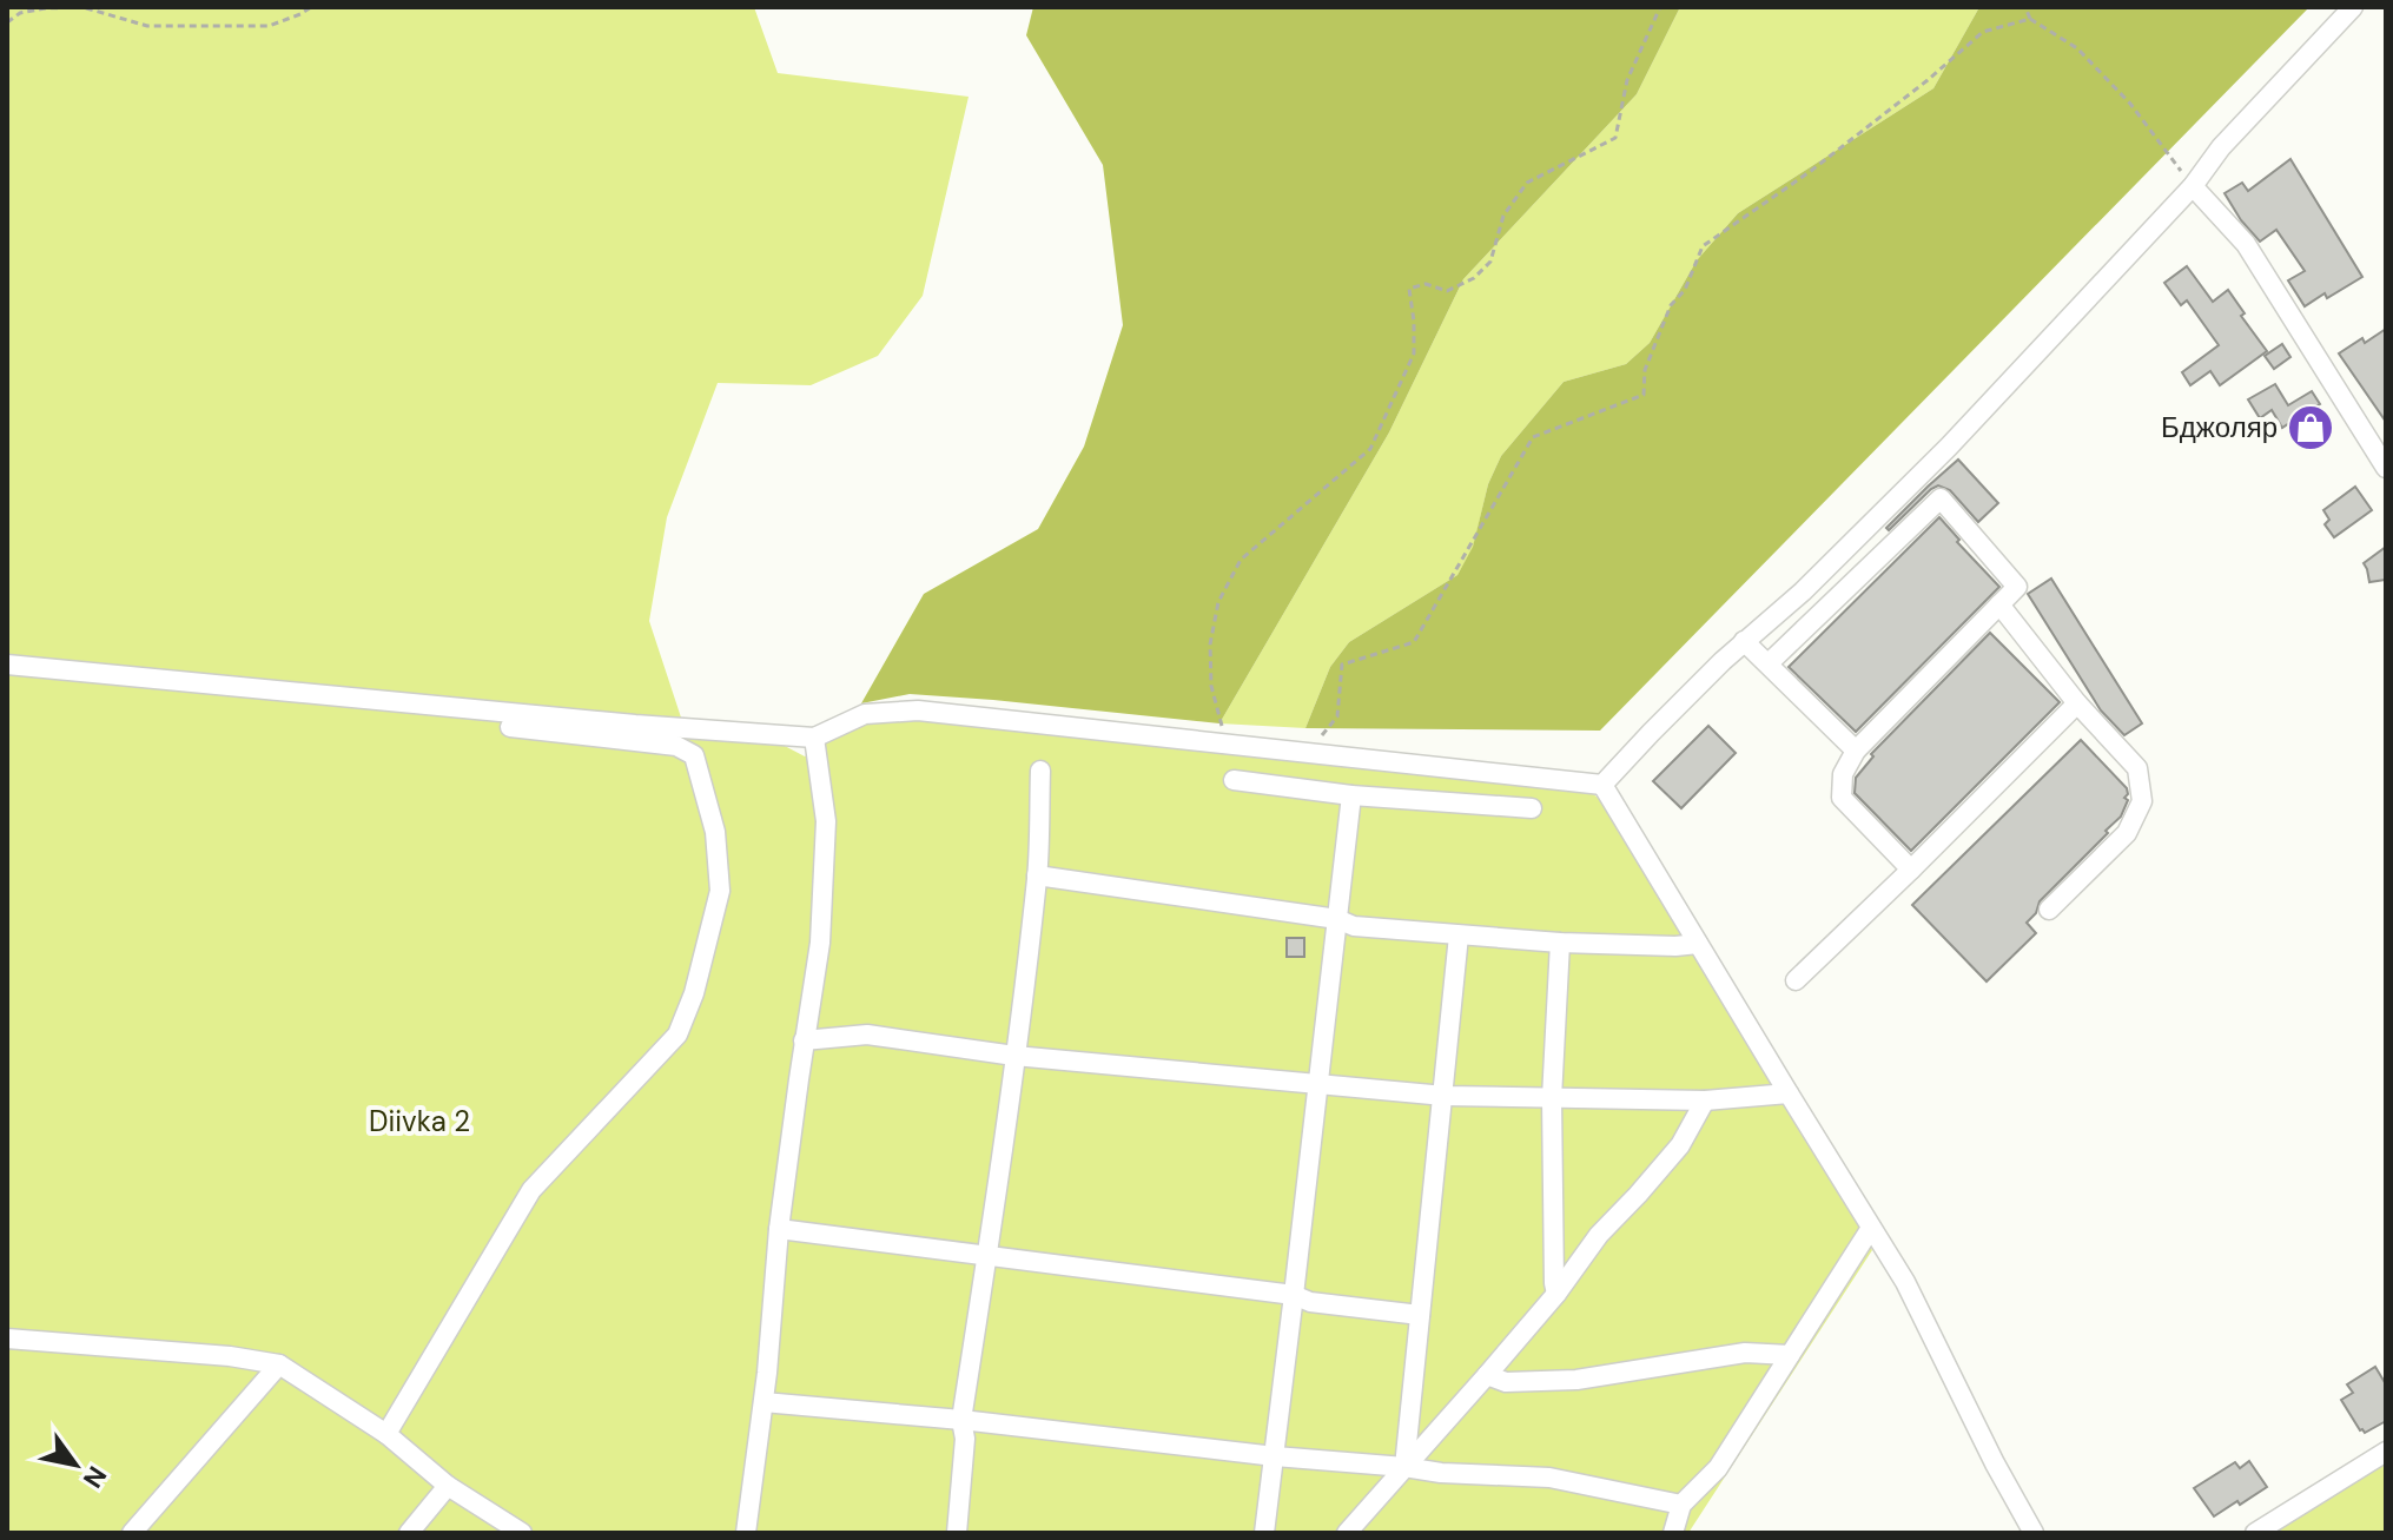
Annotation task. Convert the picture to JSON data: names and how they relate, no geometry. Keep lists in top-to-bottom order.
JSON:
{
  "parks": ["Diivka 2"],
  "places": {
    "shop": ["Бджоляр"]
  },
  "north": "bottom right"
}
